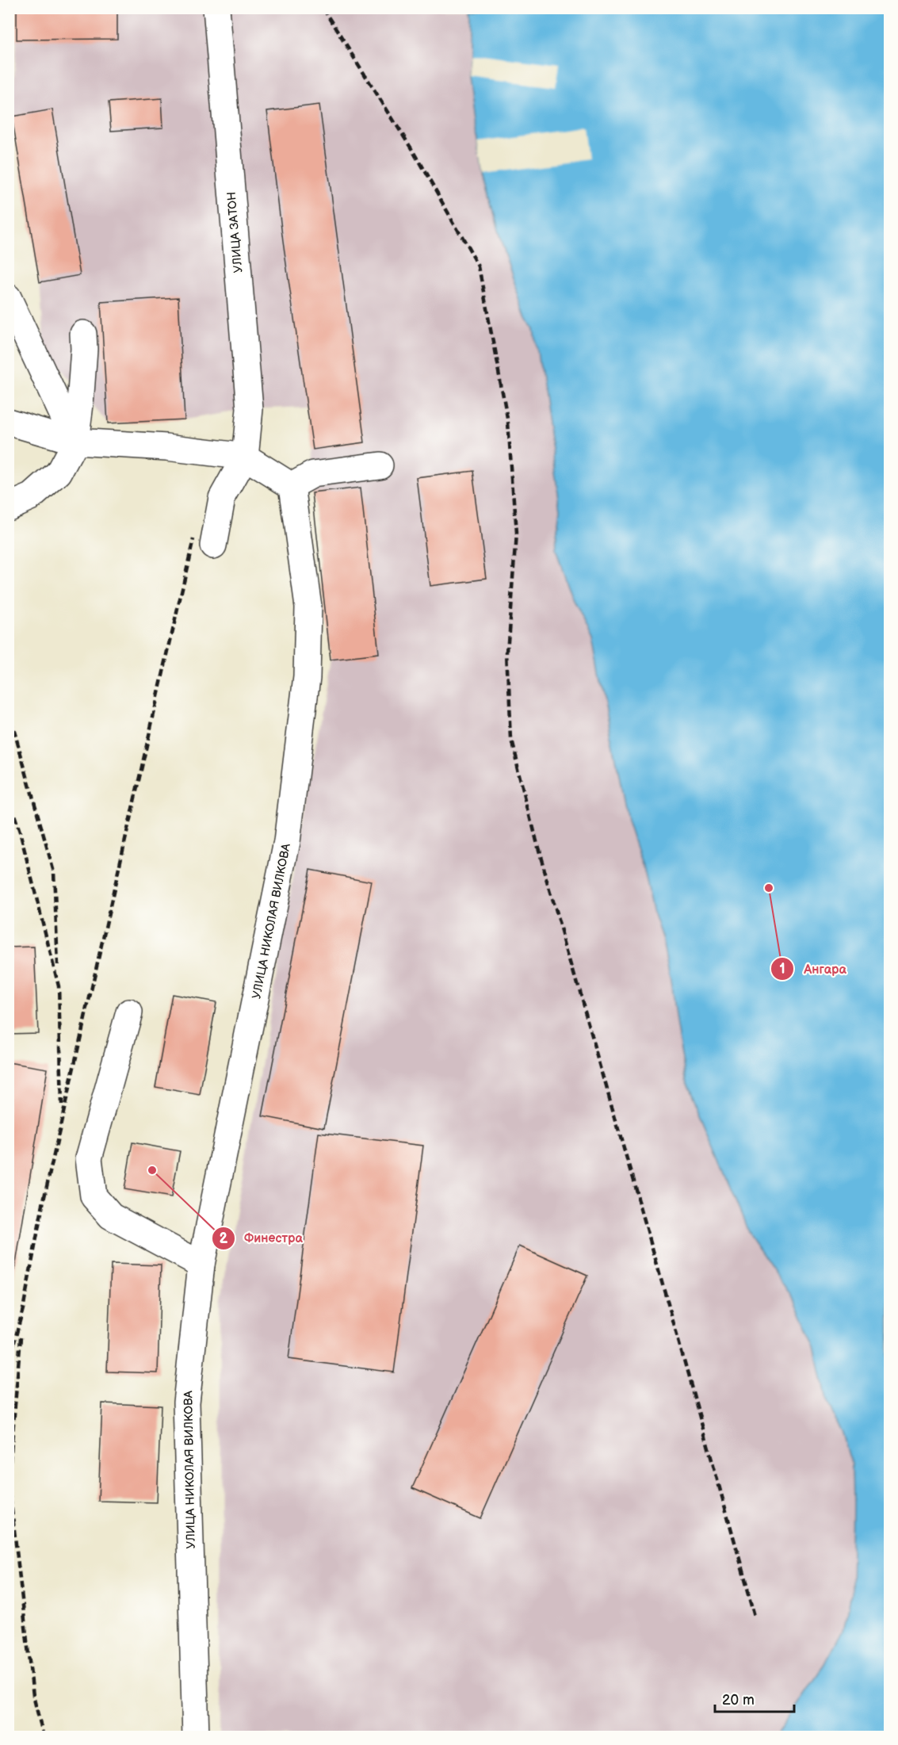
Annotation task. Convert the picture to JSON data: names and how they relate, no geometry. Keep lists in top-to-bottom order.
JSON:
{
  "streets": {
    "street": ["УЛИЦА ЗАТОН", "УЛИЦА НИКОЛАЯ ВИЛКОВА"]
  },
  "places": ["Ангара", "Финестра"],
  "scale_bar": "20 m"
}
